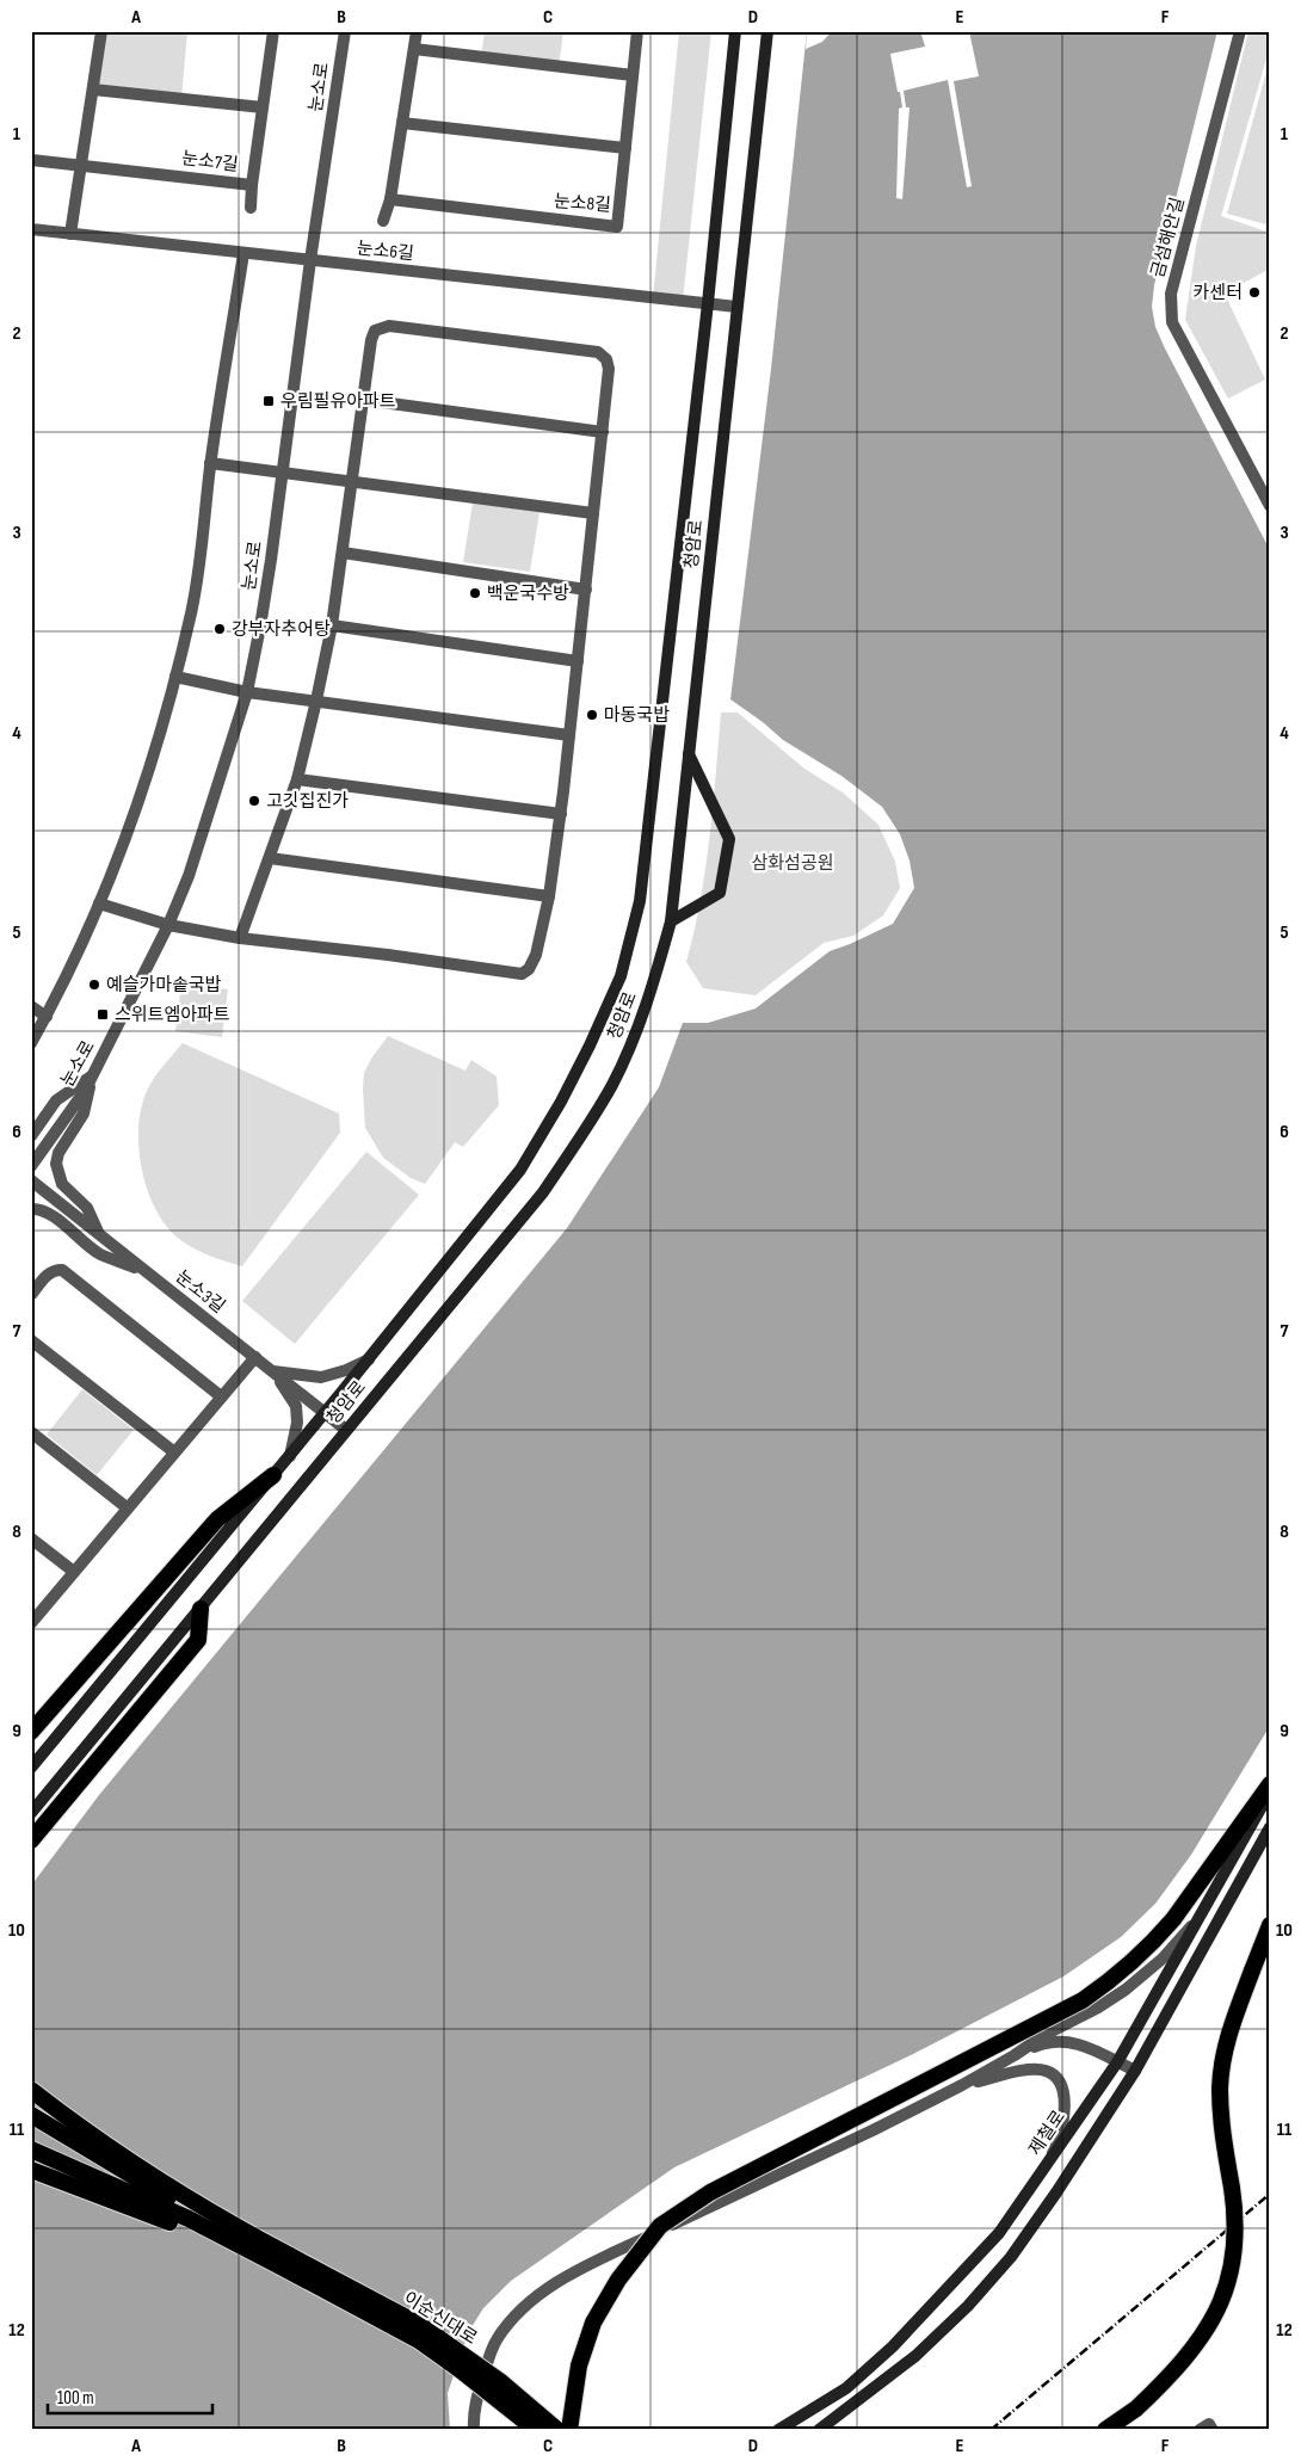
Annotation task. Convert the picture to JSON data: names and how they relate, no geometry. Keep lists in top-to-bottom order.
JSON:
{
  "streets": {
    "highway": ["이순신대로"],
    "main road": ["청암로", "제철로"],
    "street": [
      "눈소로",
      "눈소7길",
      "눈소8길",
      "금섬해안길",
      "눈소6길",
      "눈소3길"
    ]
  },
  "crossings": [
    ["눈소로", "눈소6길"],
    ["눈소6길", "청암로"],
    ["청암로", "눈소3길"]
  ],
  "parks": ["삼화섬공원"],
  "places": {
    "other": [
      "카센터",
      "백운국수방",
      "강부자추어탕",
      "마동국밥",
      "고깃집진가",
      "예슬가마솥국밥"
    ],
    "transit": ["우림필유아파트", "스위트엠아파트"]
  },
  "scale_bar": "100 m",
  "grid": {
    "columns": [
      "A",
      "B",
      "C",
      "D",
      "E",
      "F"
    ],
    "rows": [
      "1",
      "2",
      "3",
      "4",
      "5",
      "6",
      "7",
      "8",
      "9",
      "10",
      "11",
      "12"
    ]
  }
}
